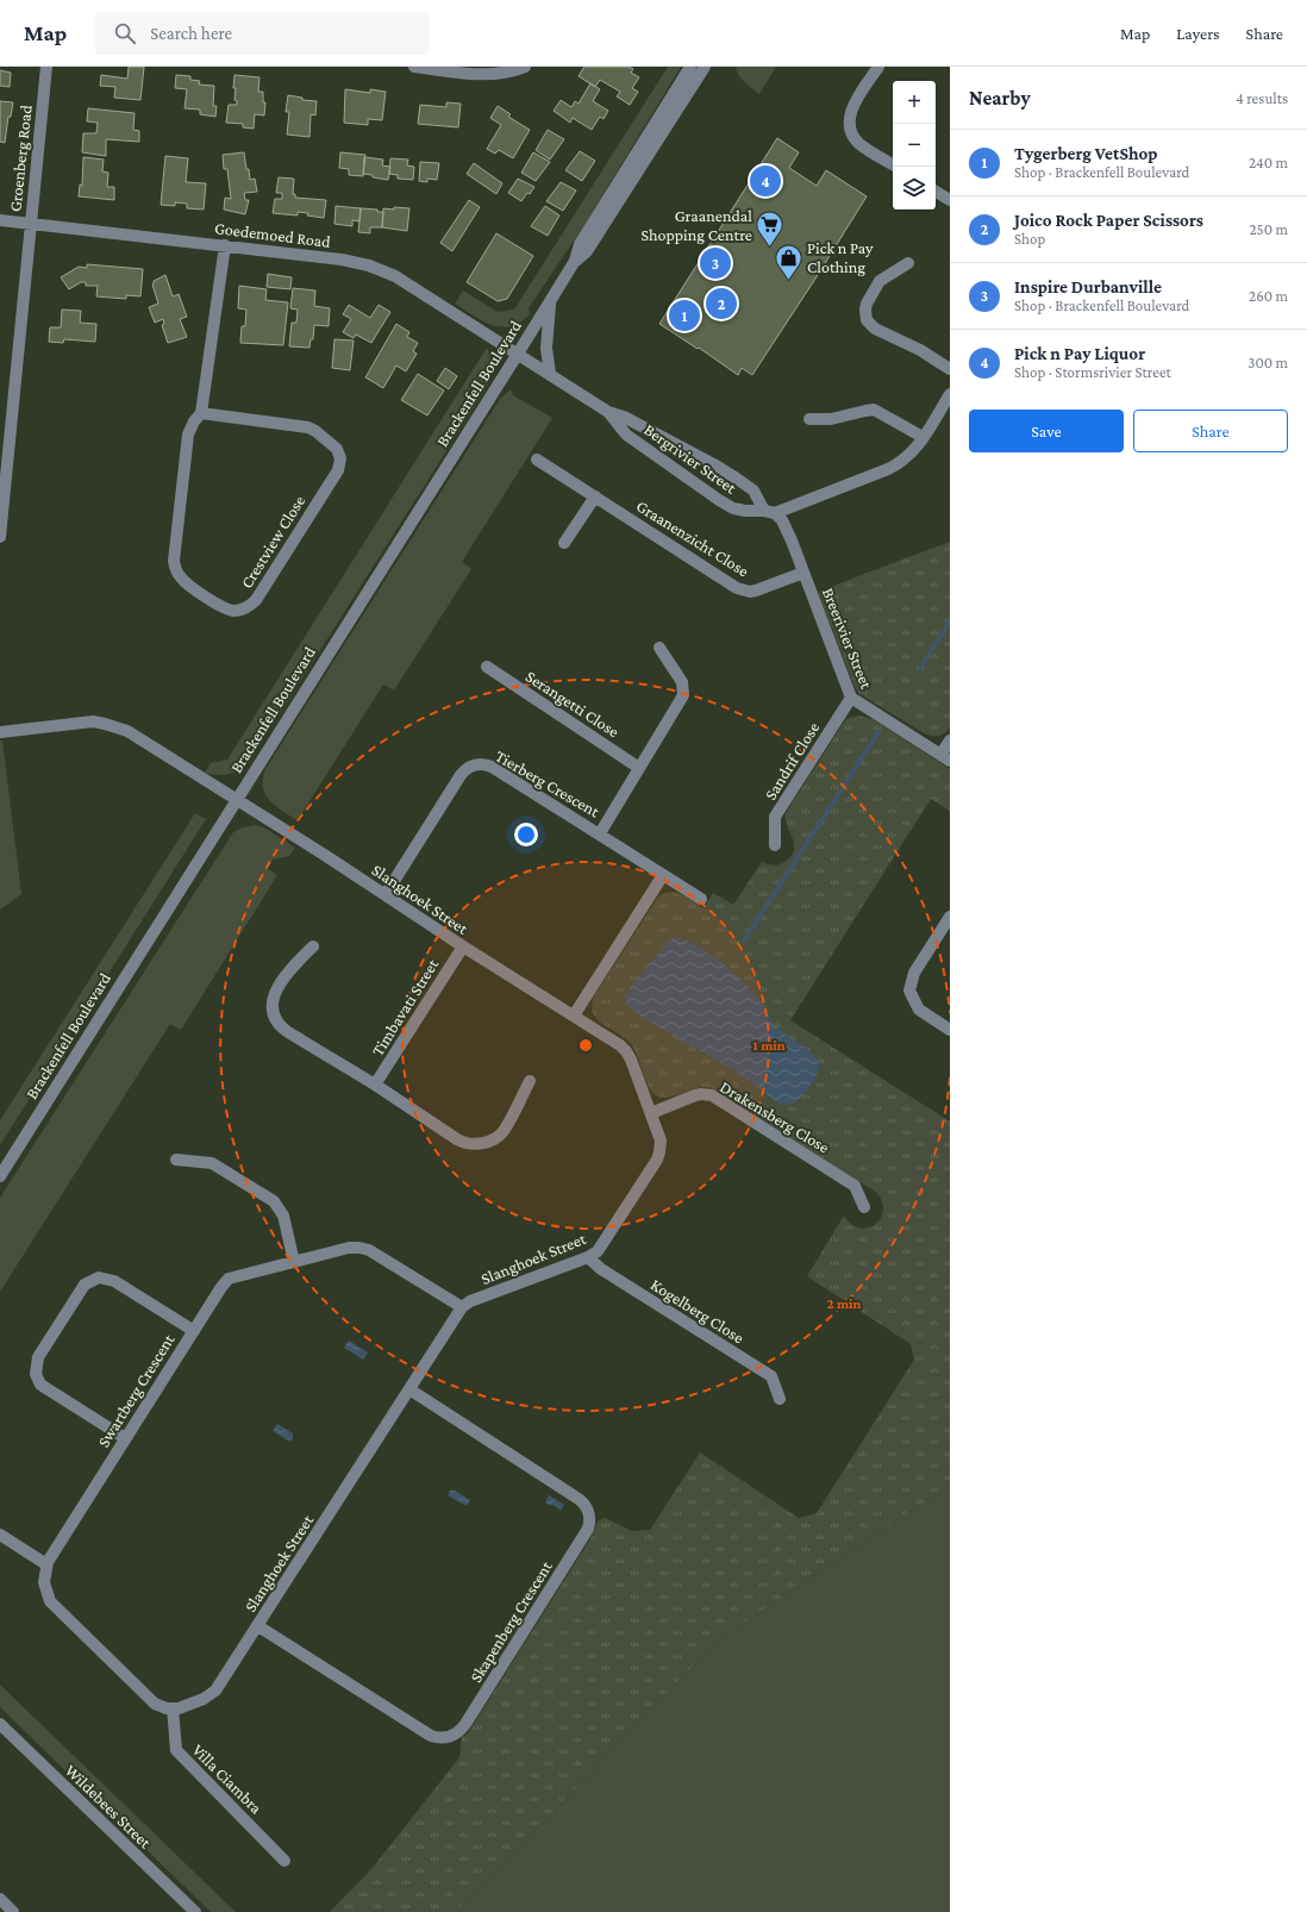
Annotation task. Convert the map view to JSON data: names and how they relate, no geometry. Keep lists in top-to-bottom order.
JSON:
{
  "streets": {
    "street": [
      "Groenberg Road",
      "Goedemoed Road",
      "Brackenfell Boulevard",
      "Bergrivier Street",
      "Graanenzicht Close",
      "Crestview Close",
      "Breerivier Street",
      "Serangetti Close",
      "Sandrif Close",
      "Tierberg Crescent",
      "Slanghoek Street",
      "Timbavati Street",
      "Drakensberg Close",
      "Kogelberg Close",
      "Swartberg Crescent",
      "Skapenberg Crescent",
      "Villa Ciambra",
      "Wildebees Street"
    ]
  },
  "crossings": [
    ["Groenberg Road", "Goedemoed Road"],
    ["Goedemoed Road", "Brackenfell Boulevard"],
    ["Goedemoed Road", "Bergrivier Street"],
    ["Goedemoed Road", "Crestview Close"],
    ["Brackenfell Boulevard", "Bergrivier Street"],
    ["Brackenfell Boulevard", "Slanghoek Street"],
    ["Bergrivier Street", "Breerivier Street"],
    ["Graanenzicht Close", "Breerivier Street"],
    ["Breerivier Street", "Sandrif Close"],
    ["Tierberg Crescent", "Slanghoek Street"],
    ["Slanghoek Street", "Timbavati Street"],
    ["Slanghoek Street", "Drakensberg Close"],
    ["Slanghoek Street", "Kogelberg Close"],
    ["Slanghoek Street", "Swartberg Crescent"],
    ["Slanghoek Street", "Skapenberg Crescent"],
    ["Slanghoek Street", "Villa Ciambra"]
  ],
  "places": {
    "supermarket": ["Graanendal Shopping Centre"],
    "shop": ["Pick n Pay Clothing"]
  },
  "page": {
    "header": "Map",
    "search": "Search here",
    "nav": ["Map", "Layers", "Share"],
    "heading": ["Nearby", "4 results"],
    "map_buttons": ["+", "−"],
    "list": [
      {
        "mark": "1",
        "name": "Tygerberg VetShop",
        "note": "Shop · Brackenfell Boulevard",
        "value": "240 m"
      },
      {
        "mark": "2",
        "name": "Joico Rock Paper Scissors",
        "note": "Shop",
        "value": "250 m"
      },
      {
        "mark": "3",
        "name": "Inspire Durbanville",
        "note": "Shop · Brackenfell Boulevard",
        "value": "260 m"
      },
      {
        "mark": "4",
        "name": "Pick n Pay Liquor",
        "note": "Shop · Stormsrivier Street",
        "value": "300 m"
      }
    ],
    "pins": [
      "4",
      "3",
      "2",
      "1"
    ],
    "buttons": ["Save", "Share"]
  },
  "rings": ["1 min", "2 min"]
}
